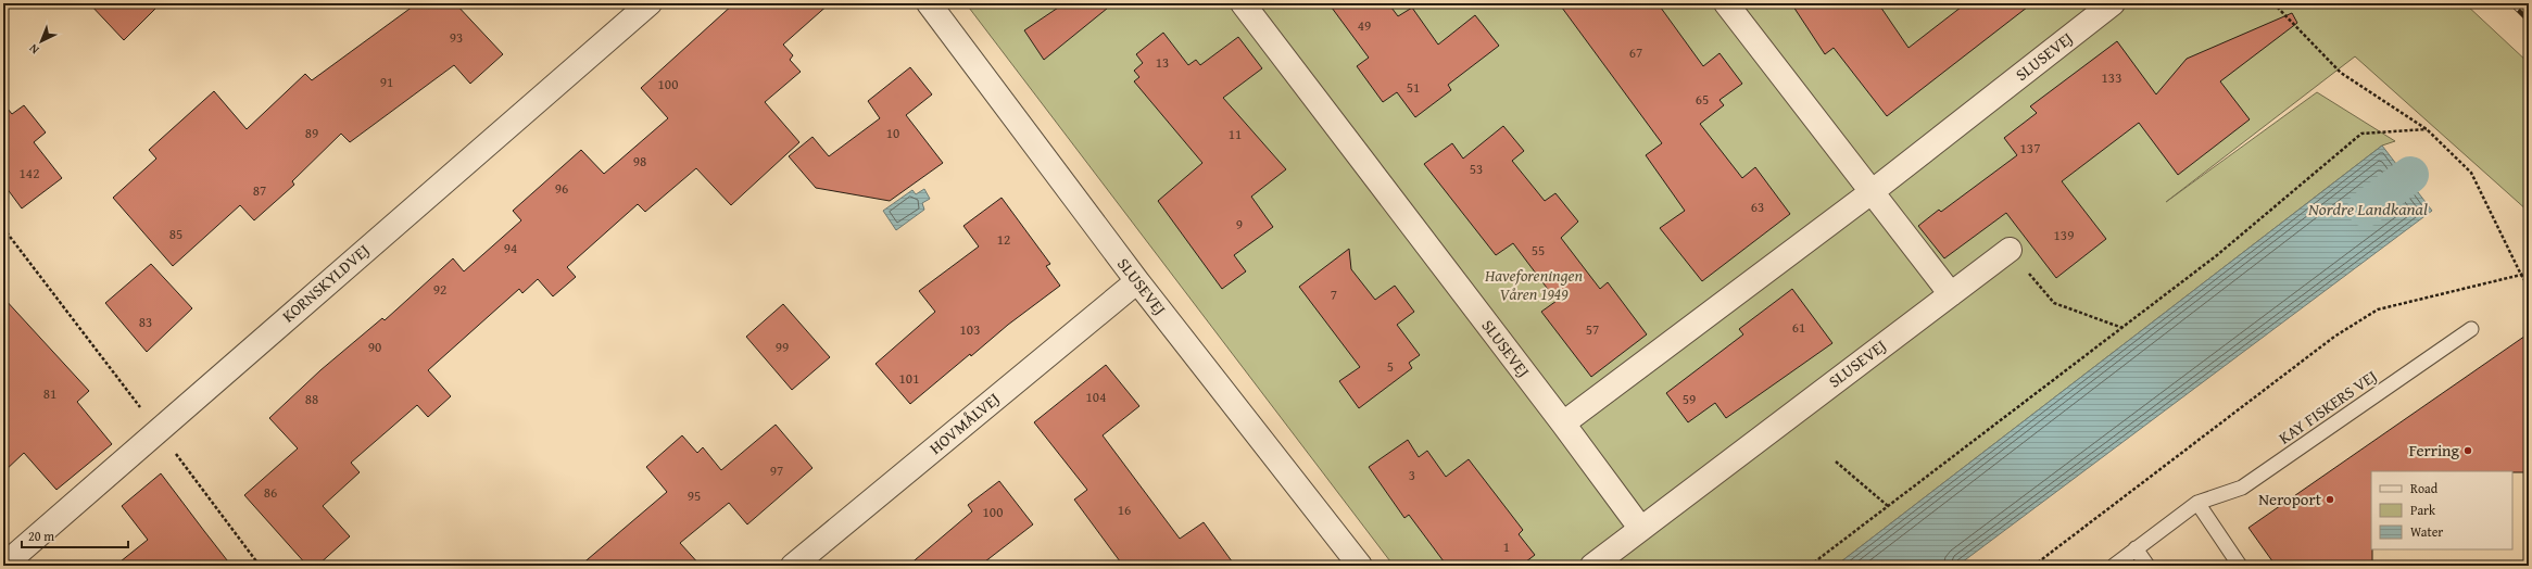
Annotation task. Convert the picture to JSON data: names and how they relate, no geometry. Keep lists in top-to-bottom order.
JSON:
{
  "streets": {
    "street": ["SLUSEVEJ", "KORNSKYLDVEJ", "HOVMÅLVEJ"],
    "lane": ["KAY FISKERS VEJ"]
  },
  "crossings": [
    ["SLUSEVEJ", "HOVMÅLVEJ"]
  ],
  "water": ["Nordre Landkanal"],
  "parks": ["Haveforeningen Våren 1949"],
  "places": ["Ferring", "Neroport"],
  "house_numbers": [
    "49",
    "93",
    "67",
    "13",
    "133",
    "91",
    "100",
    "51",
    "65",
    "89",
    "10",
    "11",
    "137",
    "98",
    "53",
    "142",
    "96",
    "87",
    "63",
    "9",
    "85",
    "139",
    "12",
    "94",
    "55",
    "92",
    "7",
    "83",
    "61",
    "103",
    "57",
    "90",
    "99",
    "5",
    "101",
    "81",
    "104",
    "88",
    "59",
    "97",
    "3",
    "86",
    "95",
    "16",
    "100",
    "1"
  ],
  "legend": ["Road", "Park", "Water"],
  "scale_bar": "20 m",
  "north": "bottom left"
}
